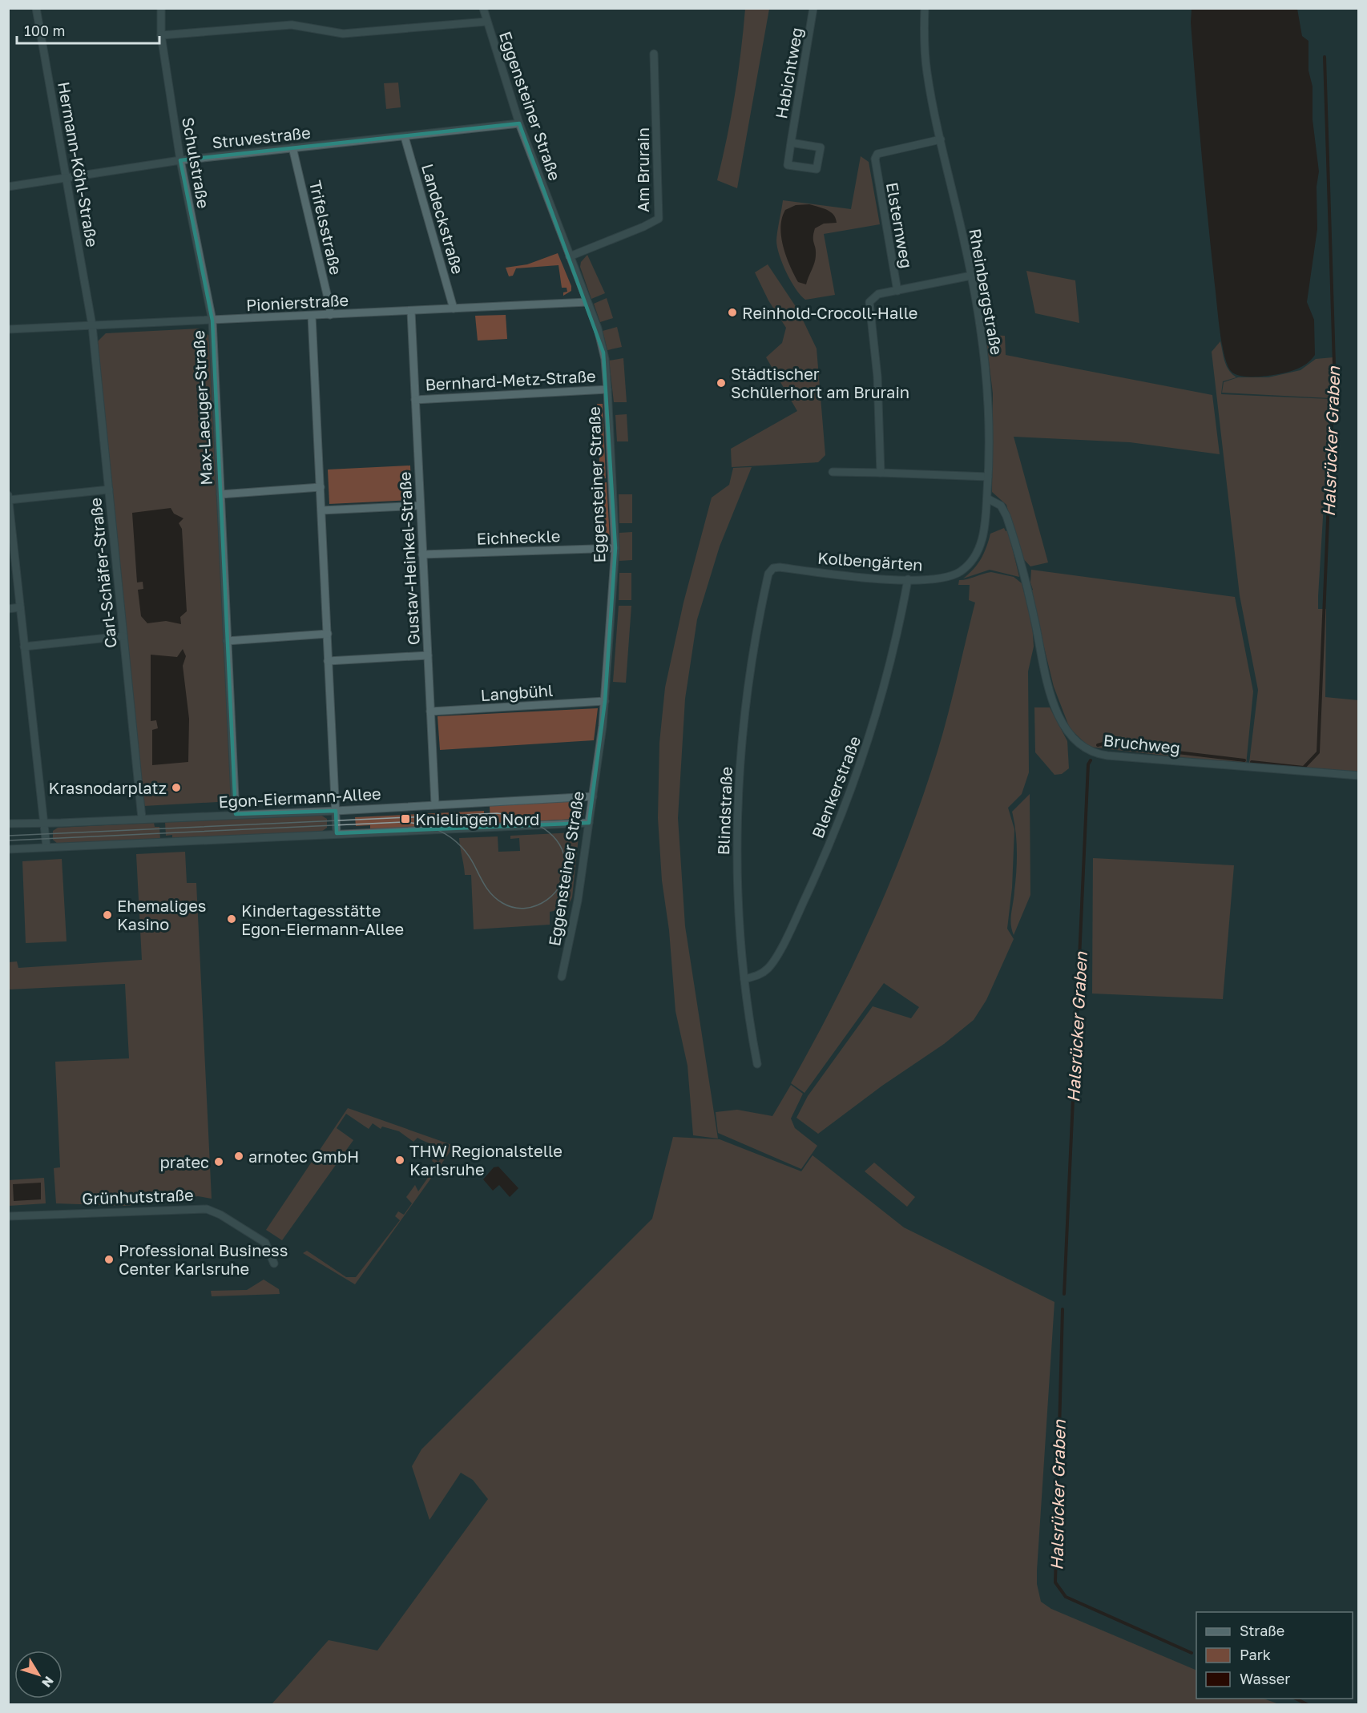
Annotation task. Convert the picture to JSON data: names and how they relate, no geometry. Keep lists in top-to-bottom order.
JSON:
{
  "streets": {
    "street": [
      "Habichtweg",
      "Eggensteiner Straße",
      "Struvestraße",
      "Schulstraße",
      "Hermann-Köhl-Straße",
      "Am Brurain",
      "Landeckstraße",
      "Elsternweg",
      "Trifelsstraße",
      "Rheinbergstraße",
      "Pionierstraße",
      "Bernhard-Metz-Straße",
      "Max-Laeuger-Straße",
      "Eichheckle",
      "Gustav-Heinkel-Straße",
      "Kolbengärten",
      "Carl-Schäfer-Straße",
      "Langbühl",
      "Bruchweg",
      "Blenkerstraße",
      "Egon-Eiermann-Allee",
      "Blindstraße",
      "Grünhutstraße"
    ]
  },
  "crossings": [
    ["Eggensteiner Straße", "Struvestraße"],
    ["Eggensteiner Straße", "Am Brurain"],
    ["Eggensteiner Straße", "Pionierstraße"],
    ["Eggensteiner Straße", "Bernhard-Metz-Straße"],
    ["Eggensteiner Straße", "Eichheckle"],
    ["Eggensteiner Straße", "Langbühl"],
    ["Eggensteiner Straße", "Egon-Eiermann-Allee"],
    ["Struvestraße", "Schulstraße"],
    ["Struvestraße", "Hermann-Köhl-Straße"],
    ["Struvestraße", "Landeckstraße"],
    ["Struvestraße", "Trifelsstraße"],
    ["Schulstraße", "Pionierstraße"],
    ["Schulstraße", "Max-Laeuger-Straße"],
    ["Hermann-Köhl-Straße", "Pionierstraße"],
    ["Hermann-Köhl-Straße", "Carl-Schäfer-Straße"],
    ["Landeckstraße", "Pionierstraße"],
    ["Elsternweg", "Rheinbergstraße"],
    ["Trifelsstraße", "Pionierstraße"],
    ["Rheinbergstraße", "Kolbengärten"],
    ["Rheinbergstraße", "Bruchweg"],
    ["Pionierstraße", "Max-Laeuger-Straße"],
    ["Pionierstraße", "Gustav-Heinkel-Straße"],
    ["Pionierstraße", "Carl-Schäfer-Straße"],
    ["Bernhard-Metz-Straße", "Gustav-Heinkel-Straße"],
    ["Max-Laeuger-Straße", "Egon-Eiermann-Allee"],
    ["Eichheckle", "Gustav-Heinkel-Straße"],
    ["Gustav-Heinkel-Straße", "Langbühl"],
    ["Gustav-Heinkel-Straße", "Egon-Eiermann-Allee"],
    ["Kolbengärten", "Blenkerstraße"],
    ["Kolbengärten", "Blindstraße"],
    ["Carl-Schäfer-Straße", "Egon-Eiermann-Allee"],
    ["Blenkerstraße", "Blindstraße"]
  ],
  "water": ["Halsrücker Graben"],
  "places": {
    "other": [
      "Reinhold-Crocoll-Halle",
      "Städtischer Schülerhort am Brurain",
      "Krasnodarplatz",
      "Ehemaliges Kasino",
      "Kindertagesstätte Egon-Eiermann-Allee",
      "arnotec GmbH",
      "THW Regionalstelle Karlsruhe",
      "pratec",
      "Professional Business Center Karlsruhe"
    ],
    "transit": ["Knielingen Nord"]
  },
  "legend": ["Straße", "Park", "Wasser"],
  "scale_bar": "100 m",
  "north": "bottom right"
}
